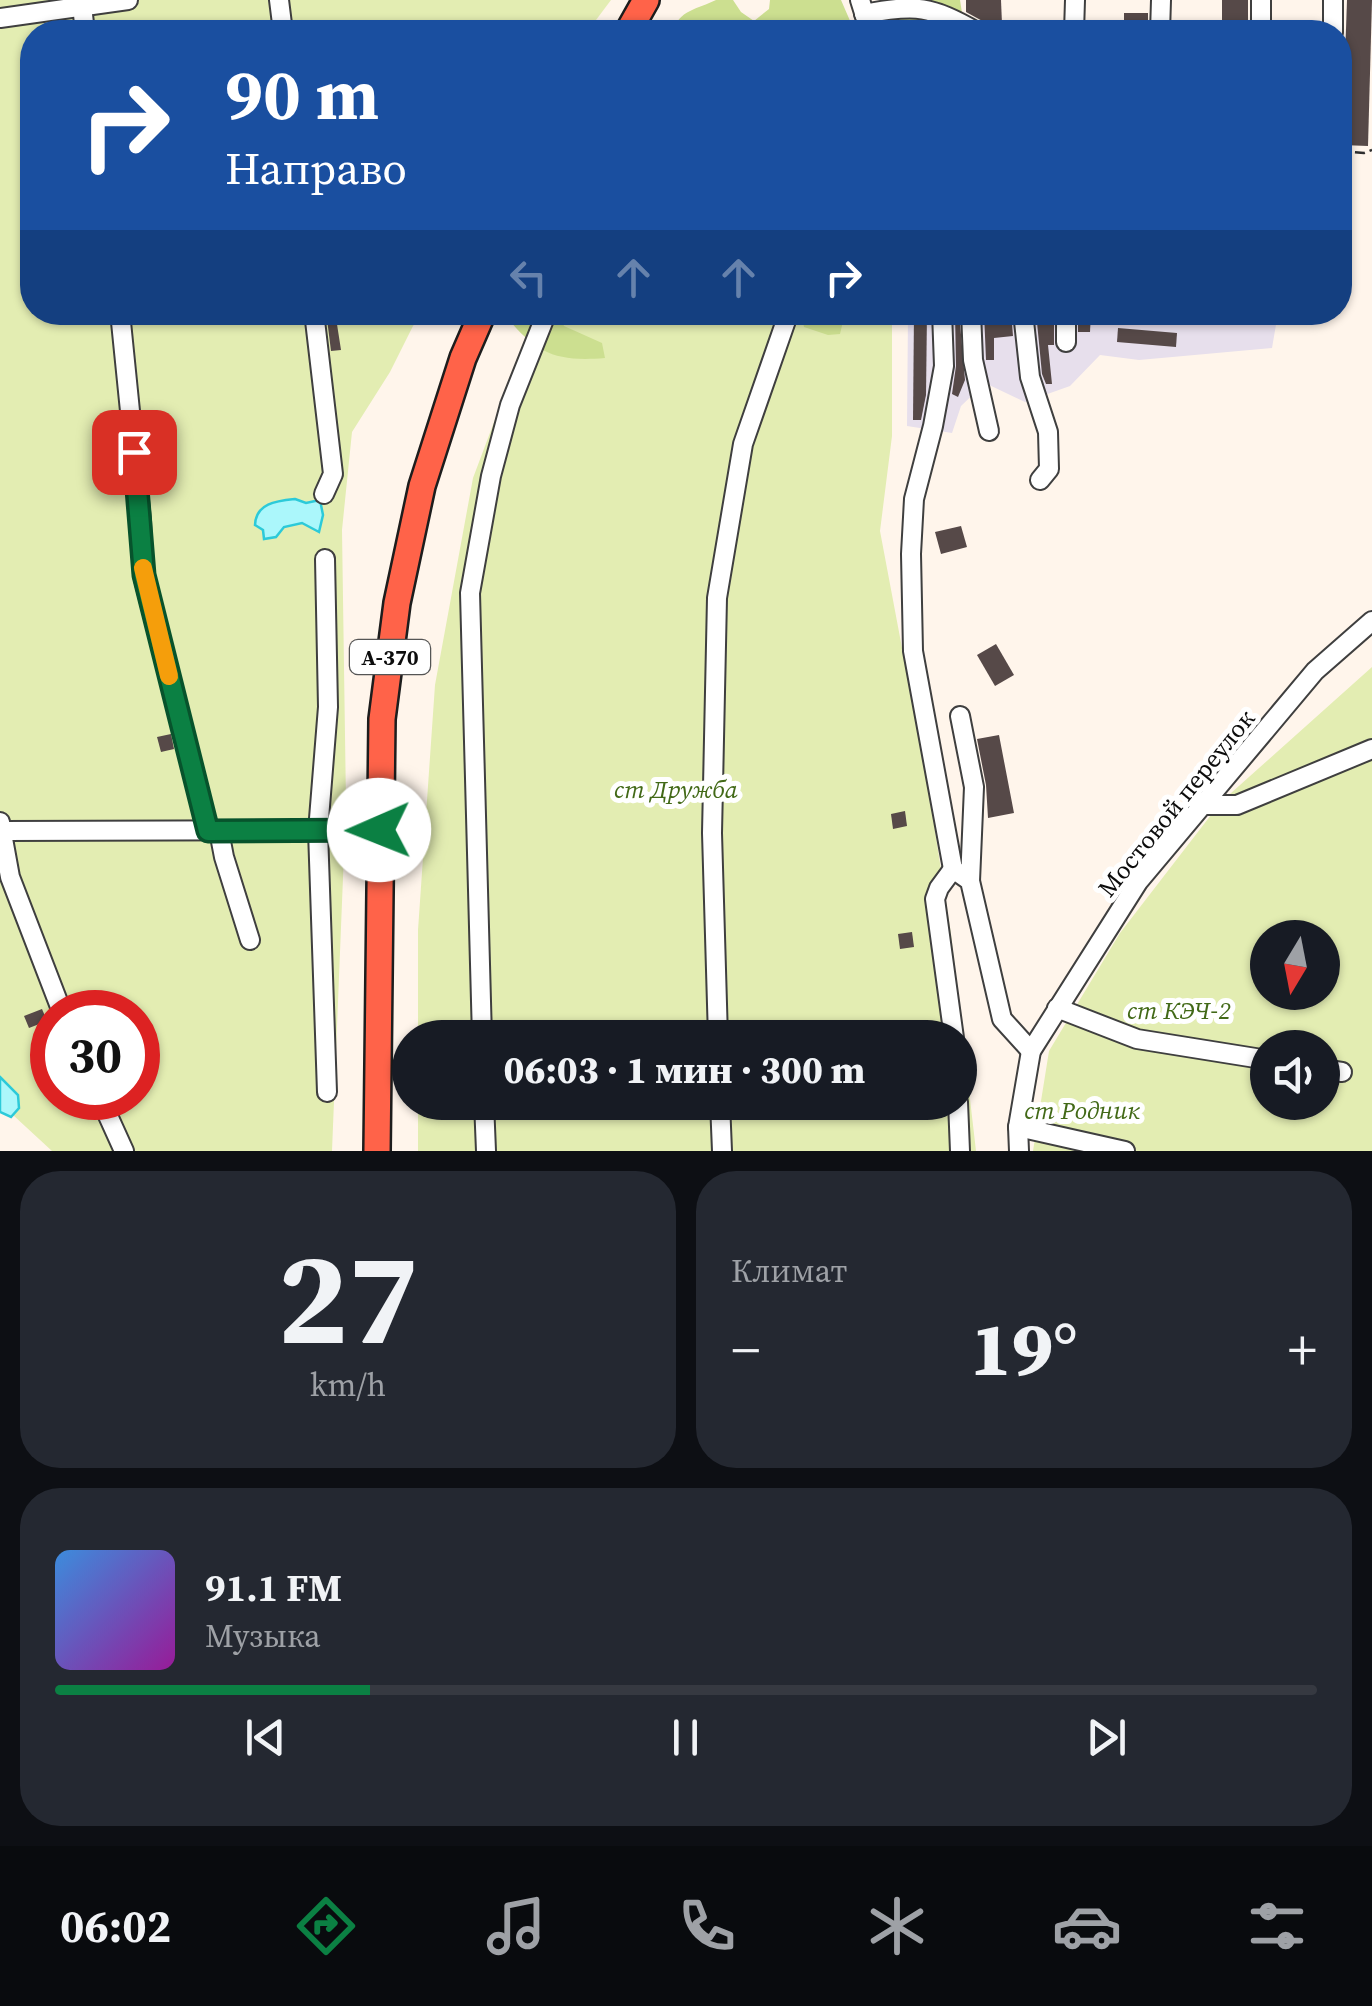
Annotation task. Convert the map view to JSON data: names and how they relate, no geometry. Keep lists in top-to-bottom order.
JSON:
{
  "streets": {
    "highway": ["А-370"],
    "street": ["Мостовой переулок"]
  },
  "parks": ["ст Дружба", "ст КЭЧ-2", "ст Родник"],
  "north": "bottom",
  "page": {
    "turn": ["90 m", "Направо"],
    "limit": "30",
    "trip": "06:03 · 1 мин · 300 m",
    "tile": [
      ["27", "km/h"],
      "Климат"
    ],
    "heat": ["−", "19°", "+"],
    "song": ["91.1 FM", "Музыка"],
    "tabs": "06:02"
  }
}
